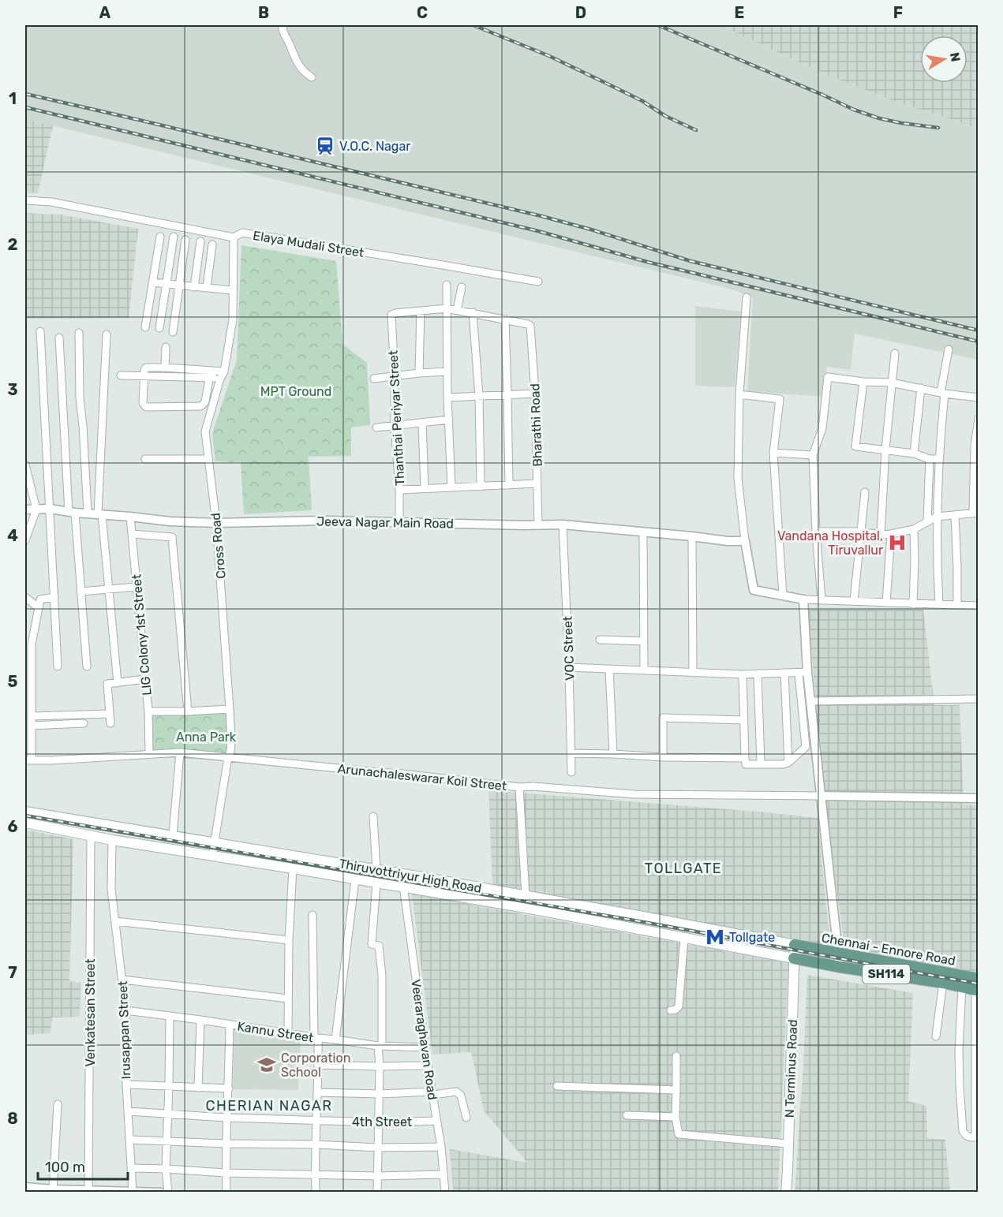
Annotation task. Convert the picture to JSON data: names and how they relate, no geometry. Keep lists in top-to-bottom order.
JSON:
{
  "streets": {
    "main road": [
      "Thiruvottriyur High Road",
      "Chennai - Ennore Road",
      "SH114",
      "N Terminus Road"
    ],
    "street": [
      "Elaya Mudali Street",
      "Thanthai Periyar Street",
      "Bharathi Road",
      "Jeeva Nagar Main Road",
      "Cross Road",
      "LIG Colony 1st Street",
      "VOC Street",
      "Arunachaleswarar Koil Street",
      "Venkatesan Street",
      "Irusappan Street",
      "Kannu Street",
      "Veeraraghavan Road",
      "4th Street"
    ]
  },
  "crossings": [
    ["Elaya Mudali Street", "Cross Road"],
    ["Thanthai Periyar Street", "Jeeva Nagar Main Road"],
    ["Bharathi Road", "Jeeva Nagar Main Road"],
    ["Jeeva Nagar Main Road", "Cross Road"],
    ["Jeeva Nagar Main Road", "LIG Colony 1st Street"],
    ["Jeeva Nagar Main Road", "VOC Street"],
    ["Cross Road", "Arunachaleswarar Koil Street"],
    ["Cross Road", "Thiruvottriyur High Road"],
    ["LIG Colony 1st Street", "Arunachaleswarar Koil Street"],
    ["Thiruvottriyur High Road", "Chennai - Ennore Road"],
    ["Thiruvottriyur High Road", "Venkatesan Street"],
    ["Thiruvottriyur High Road", "Irusappan Street"],
    ["Thiruvottriyur High Road", "Veeraraghavan Road"],
    ["Thiruvottriyur High Road", "N Terminus Road"],
    ["Chennai - Ennore Road", "N Terminus Road"],
    ["Irusappan Street", "Kannu Street"],
    ["Irusappan Street", "4th Street"],
    ["Kannu Street", "Veeraraghavan Road"],
    ["Veeraraghavan Road", "4th Street"]
  ],
  "districts": ["TOLLGATE", "CHERIAN NAGAR"],
  "parks": ["MPT Ground", "Anna Park"],
  "places": {
    "station": ["V.O.C. Nagar"],
    "hospital": ["Vandana Hospital, Tiruvallur"],
    "metro station": ["Tollgate"],
    "school or university": ["Corporation School"]
  },
  "scale_bar": "100 m",
  "north": "right",
  "grid": {
    "columns": [
      "A",
      "B",
      "C",
      "D",
      "E",
      "F"
    ],
    "rows": [
      "1",
      "2",
      "3",
      "4",
      "5",
      "6",
      "7",
      "8"
    ]
  }
}
